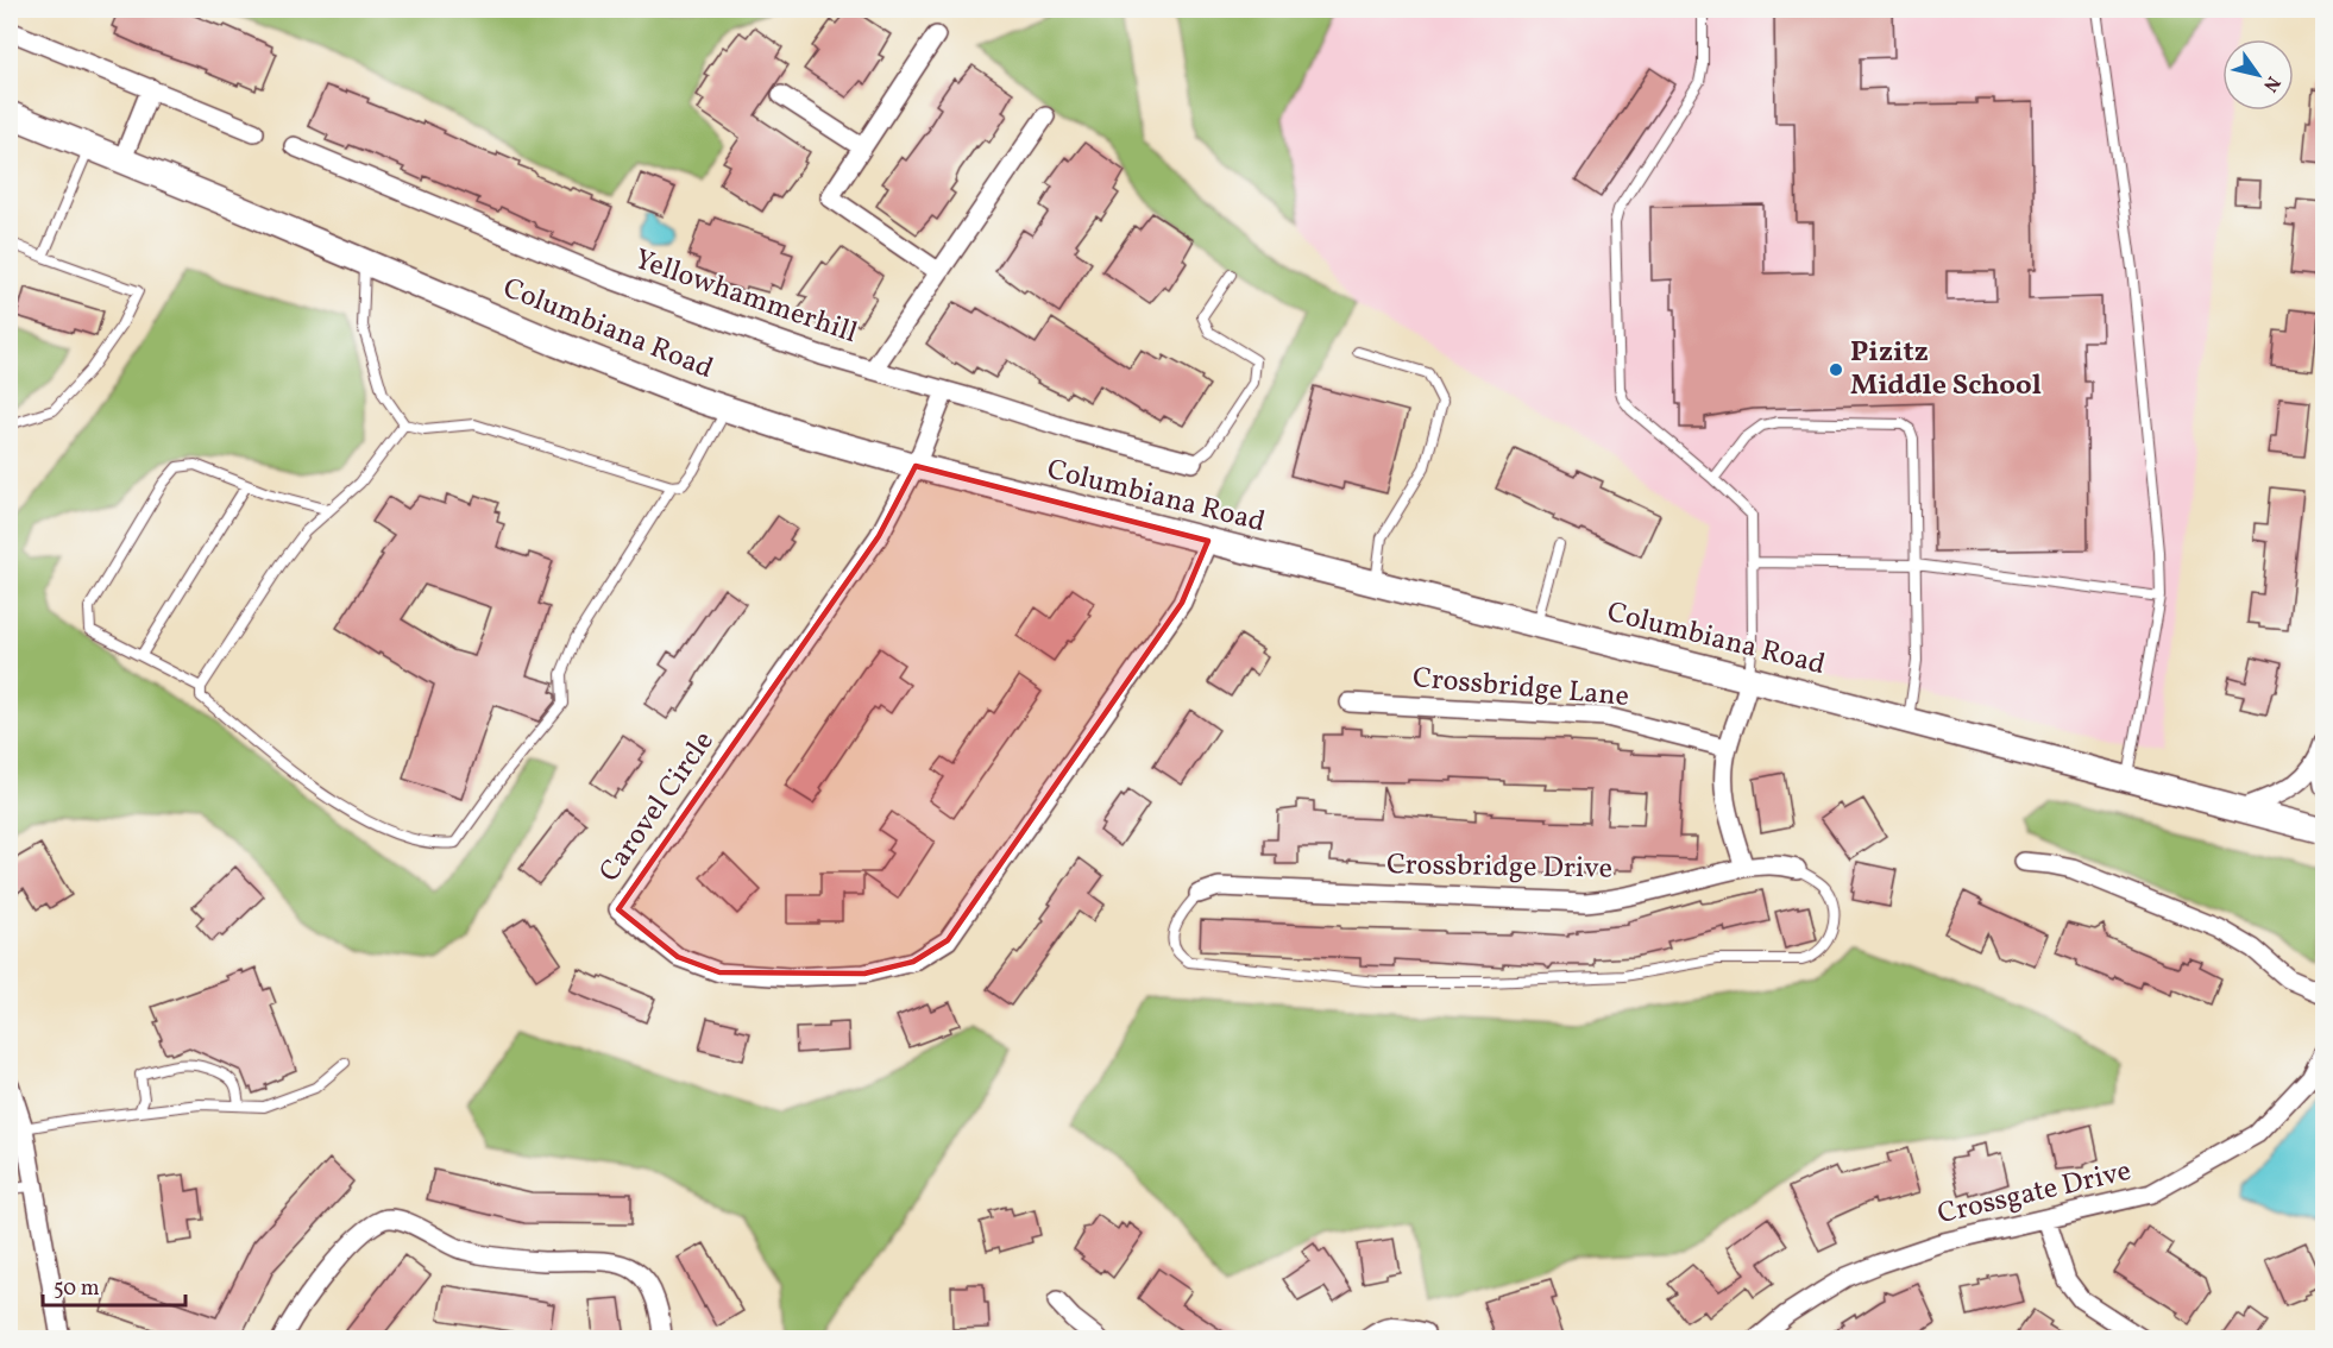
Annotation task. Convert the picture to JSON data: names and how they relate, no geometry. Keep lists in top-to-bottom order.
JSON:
{
  "streets": {
    "main road": ["Columbiana Road"],
    "street": [
      "Yellowhammerhill",
      "Crossbridge Lane",
      "Carovel Circle",
      "Crossbridge Drive",
      "Crossgate Drive"
    ]
  },
  "crossings": [
    ["Columbiana Road", "Carovel Circle"]
  ],
  "places": ["Pizitz Middle School"],
  "scale_bar": "50 m",
  "north": "bottom right"
}
